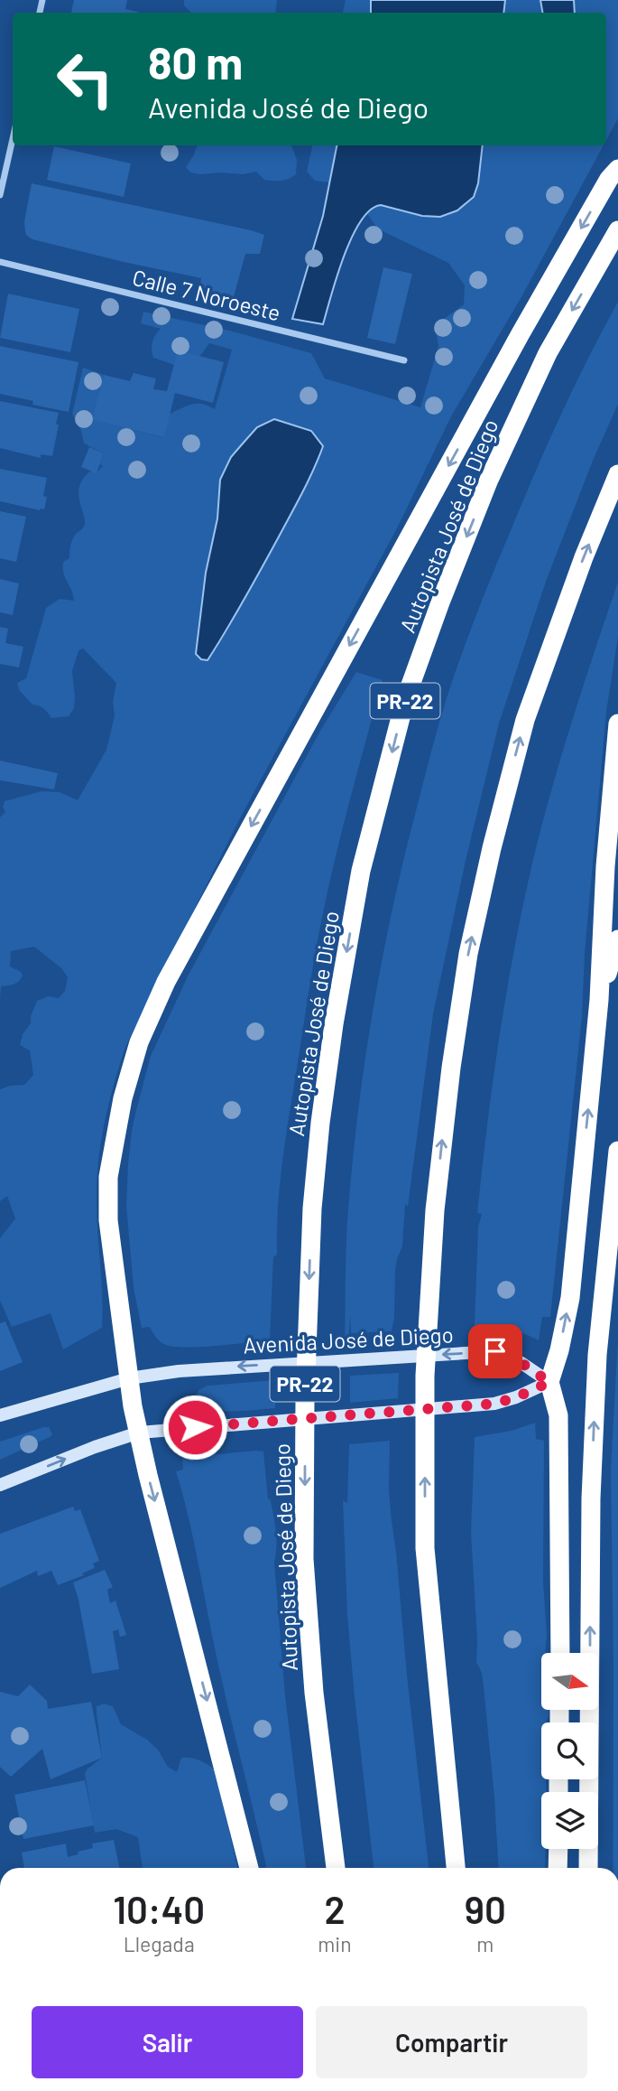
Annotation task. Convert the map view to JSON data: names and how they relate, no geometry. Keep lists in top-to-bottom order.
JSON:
{
  "streets": {
    "highway": ["Autopista José de Diego", "PR-22"],
    "main road": ["Avenida José de Diego"],
    "street": ["Calle 7 Noroeste"]
  },
  "north": "right",
  "page": {
    "turn": ["80 m", "Avenida José de Diego"],
    "eta": [
      "10:40",
      "Llegada",
      "2",
      "min",
      "90",
      "m"
    ],
    "buttons": ["Salir", "Compartir"]
  }
}
